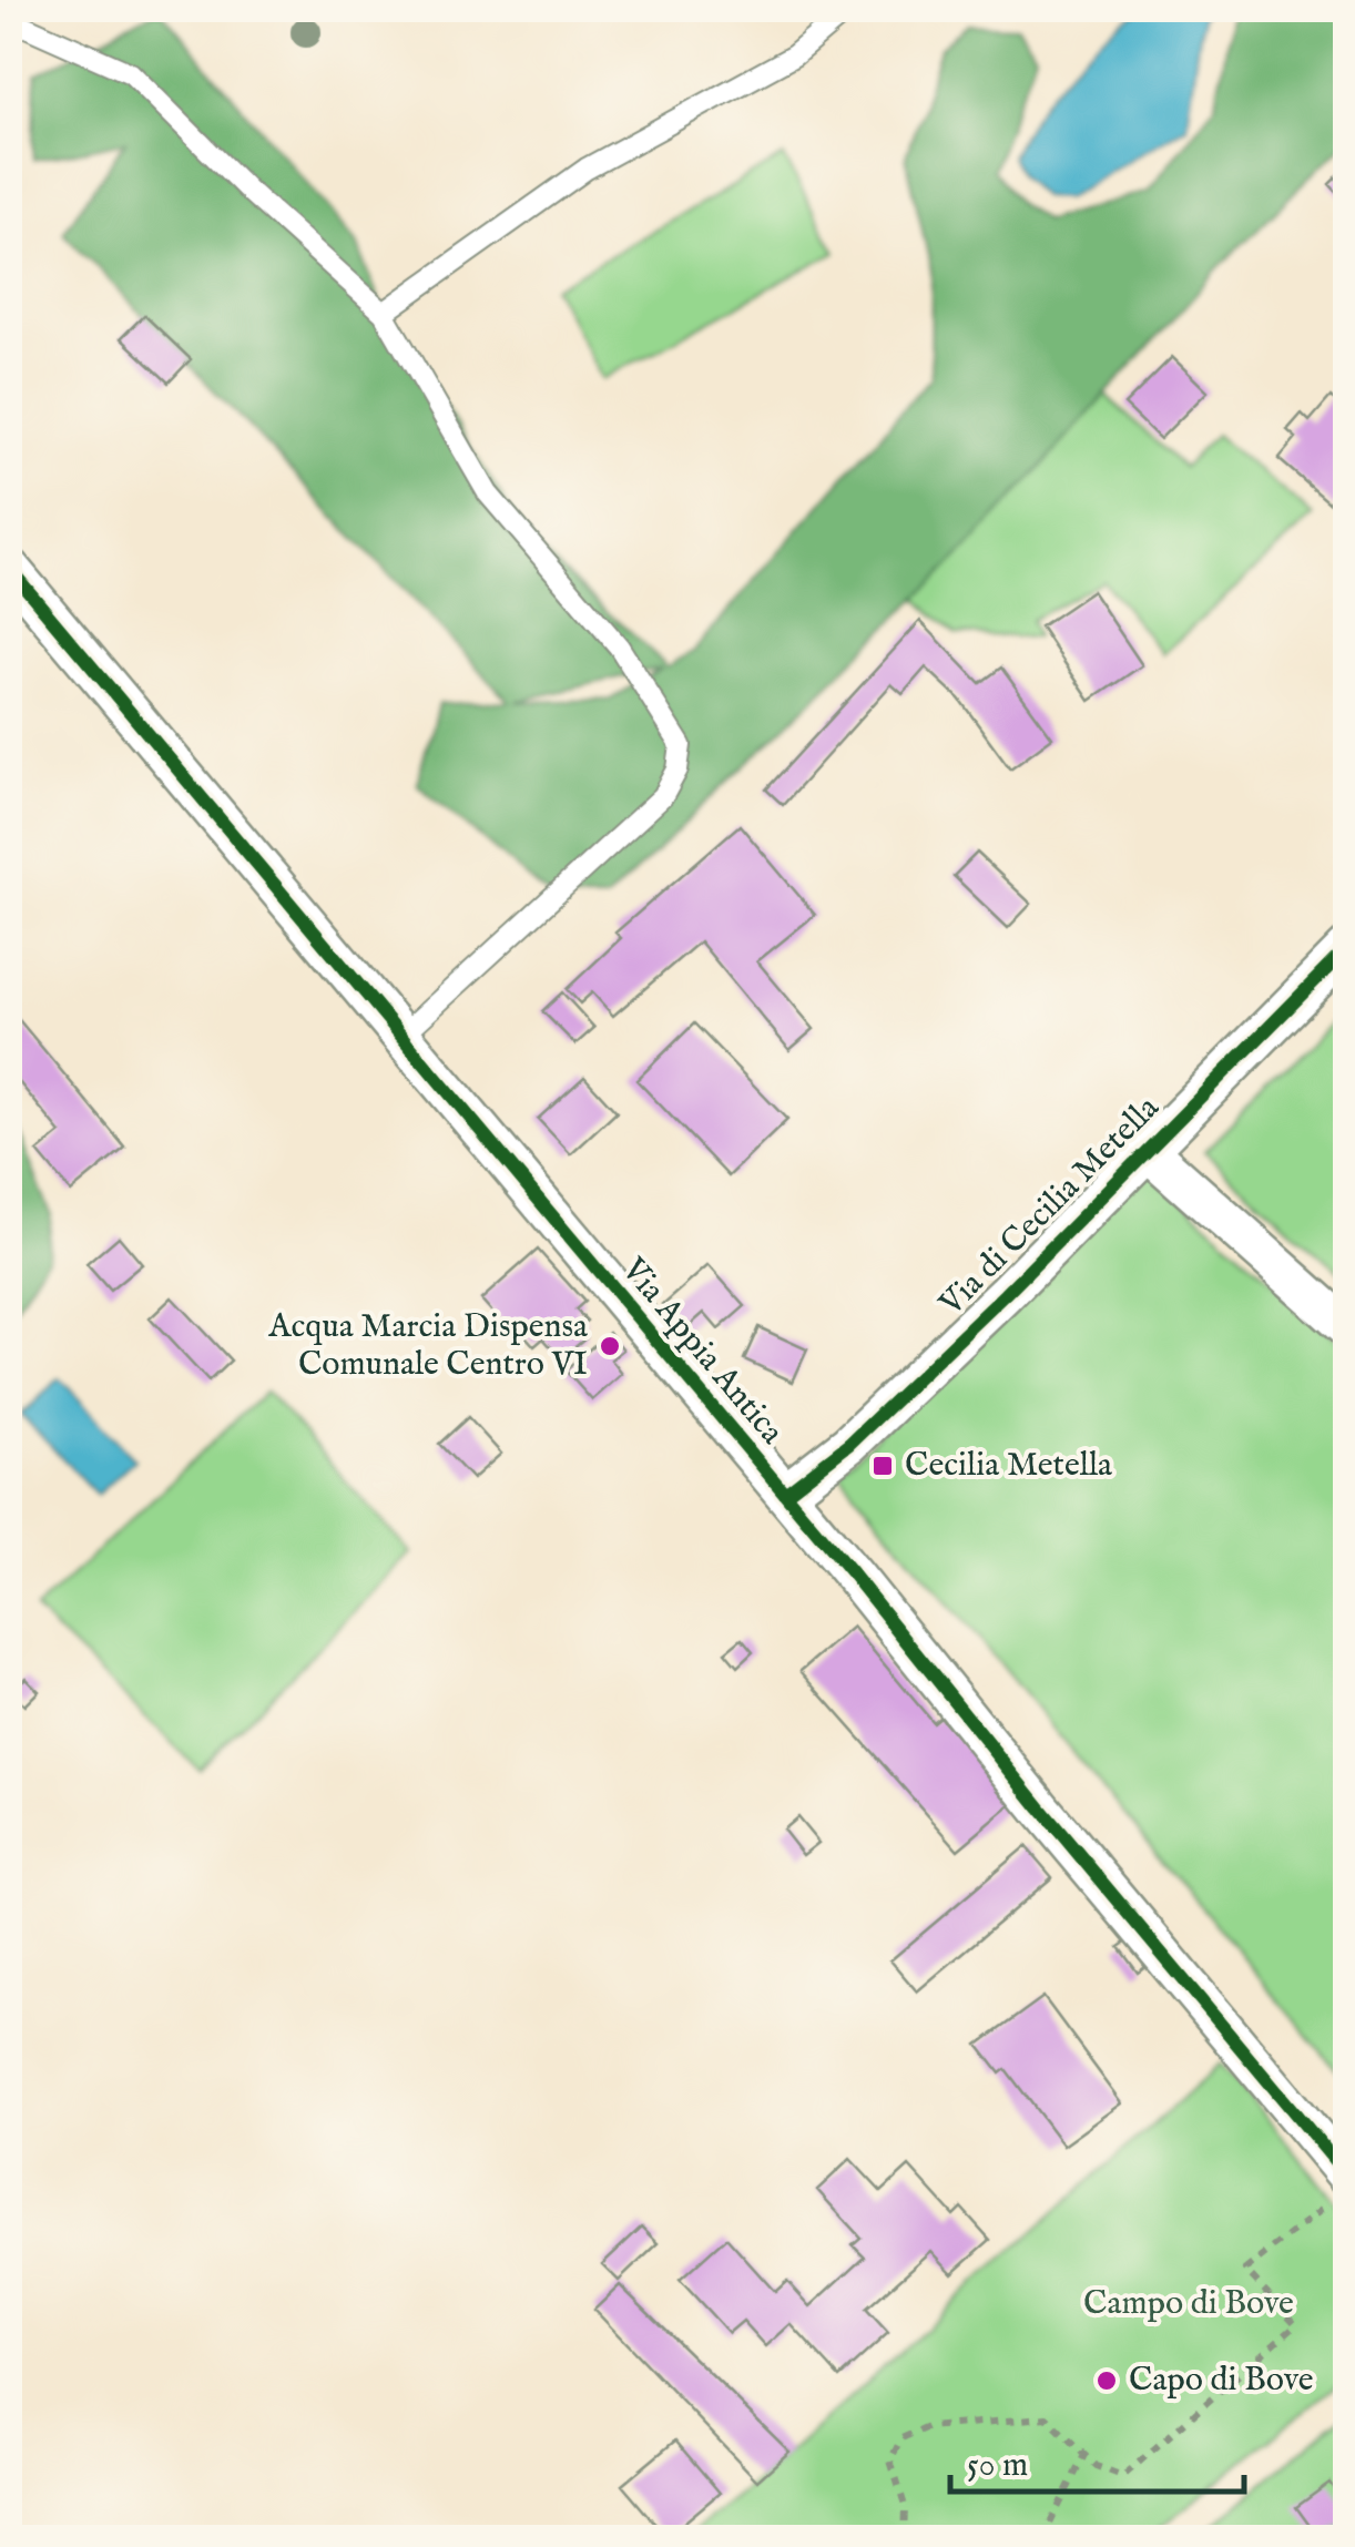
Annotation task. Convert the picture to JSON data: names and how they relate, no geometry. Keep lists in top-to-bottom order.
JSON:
{
  "streets": {
    "street": ["Via di Cecilia Metella", "Via Appia Antica"]
  },
  "crossings": [
    ["Via di Cecilia Metella", "Via Appia Antica"]
  ],
  "parks": ["Campo di Bove"],
  "places": {
    "other": ["Acqua Marcia Dispensa Comunale Centro VI", "Capo di Bove"],
    "transit": ["Cecilia Metella"]
  },
  "scale_bar": "50 m"
}
